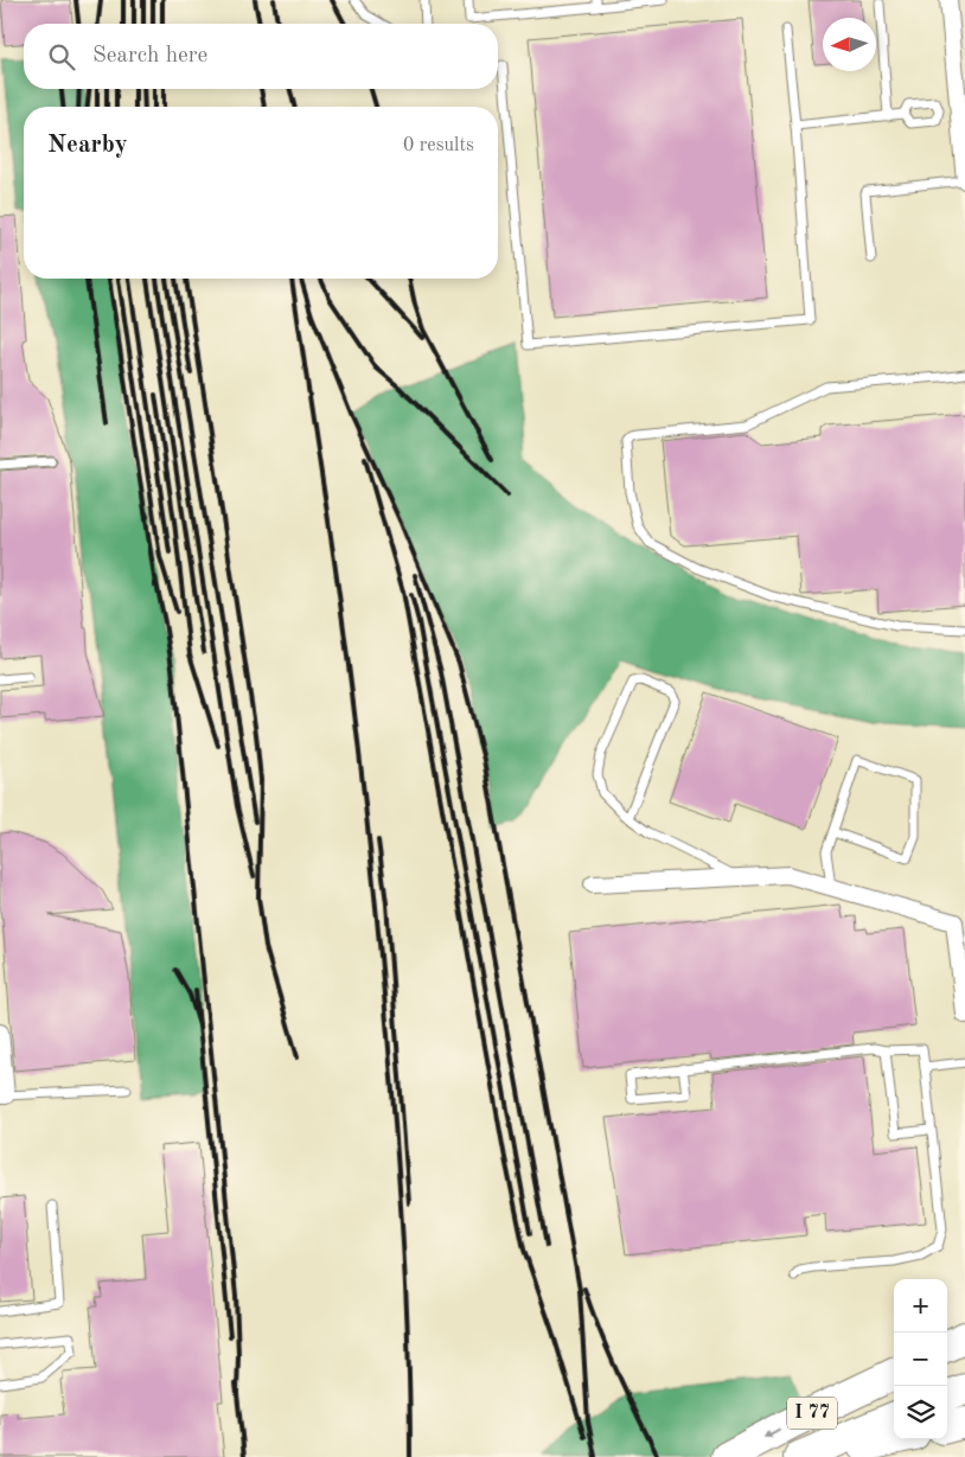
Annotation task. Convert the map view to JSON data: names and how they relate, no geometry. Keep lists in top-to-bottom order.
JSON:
{
  "streets": {
    "highway": ["I 77"]
  },
  "north": "left",
  "page": {
    "search": "Search here",
    "heading": ["Nearby", "0 results"],
    "map_buttons": ["+", "−"]
  }
}
